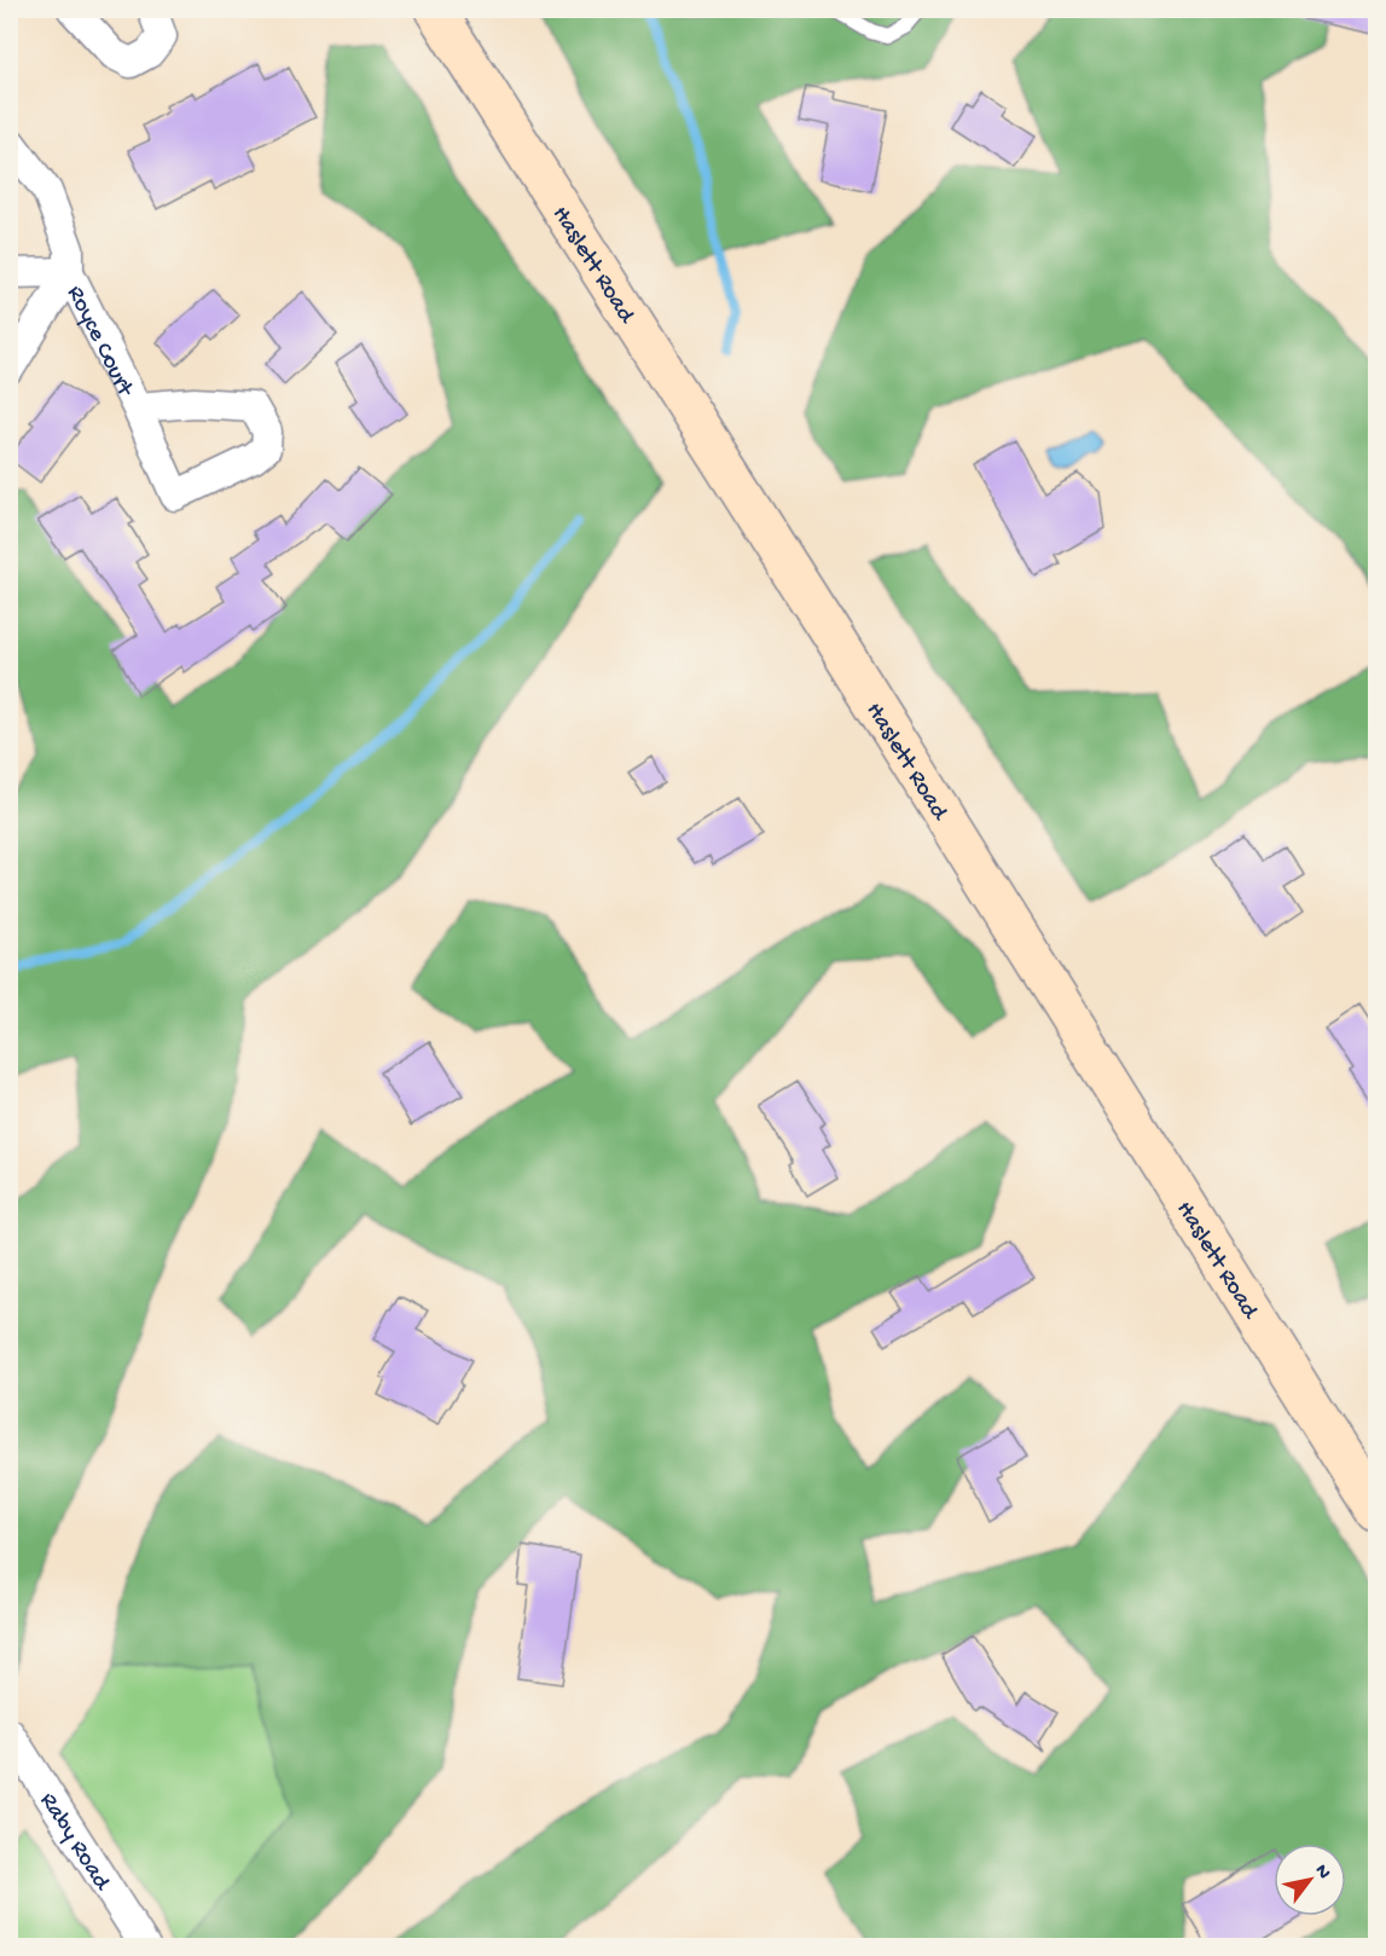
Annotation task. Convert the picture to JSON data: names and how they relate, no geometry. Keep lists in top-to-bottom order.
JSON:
{
  "streets": {
    "main road": ["Haslett Road"],
    "street": ["Royce Court", "Raby Road"]
  },
  "north": "top right"
}
